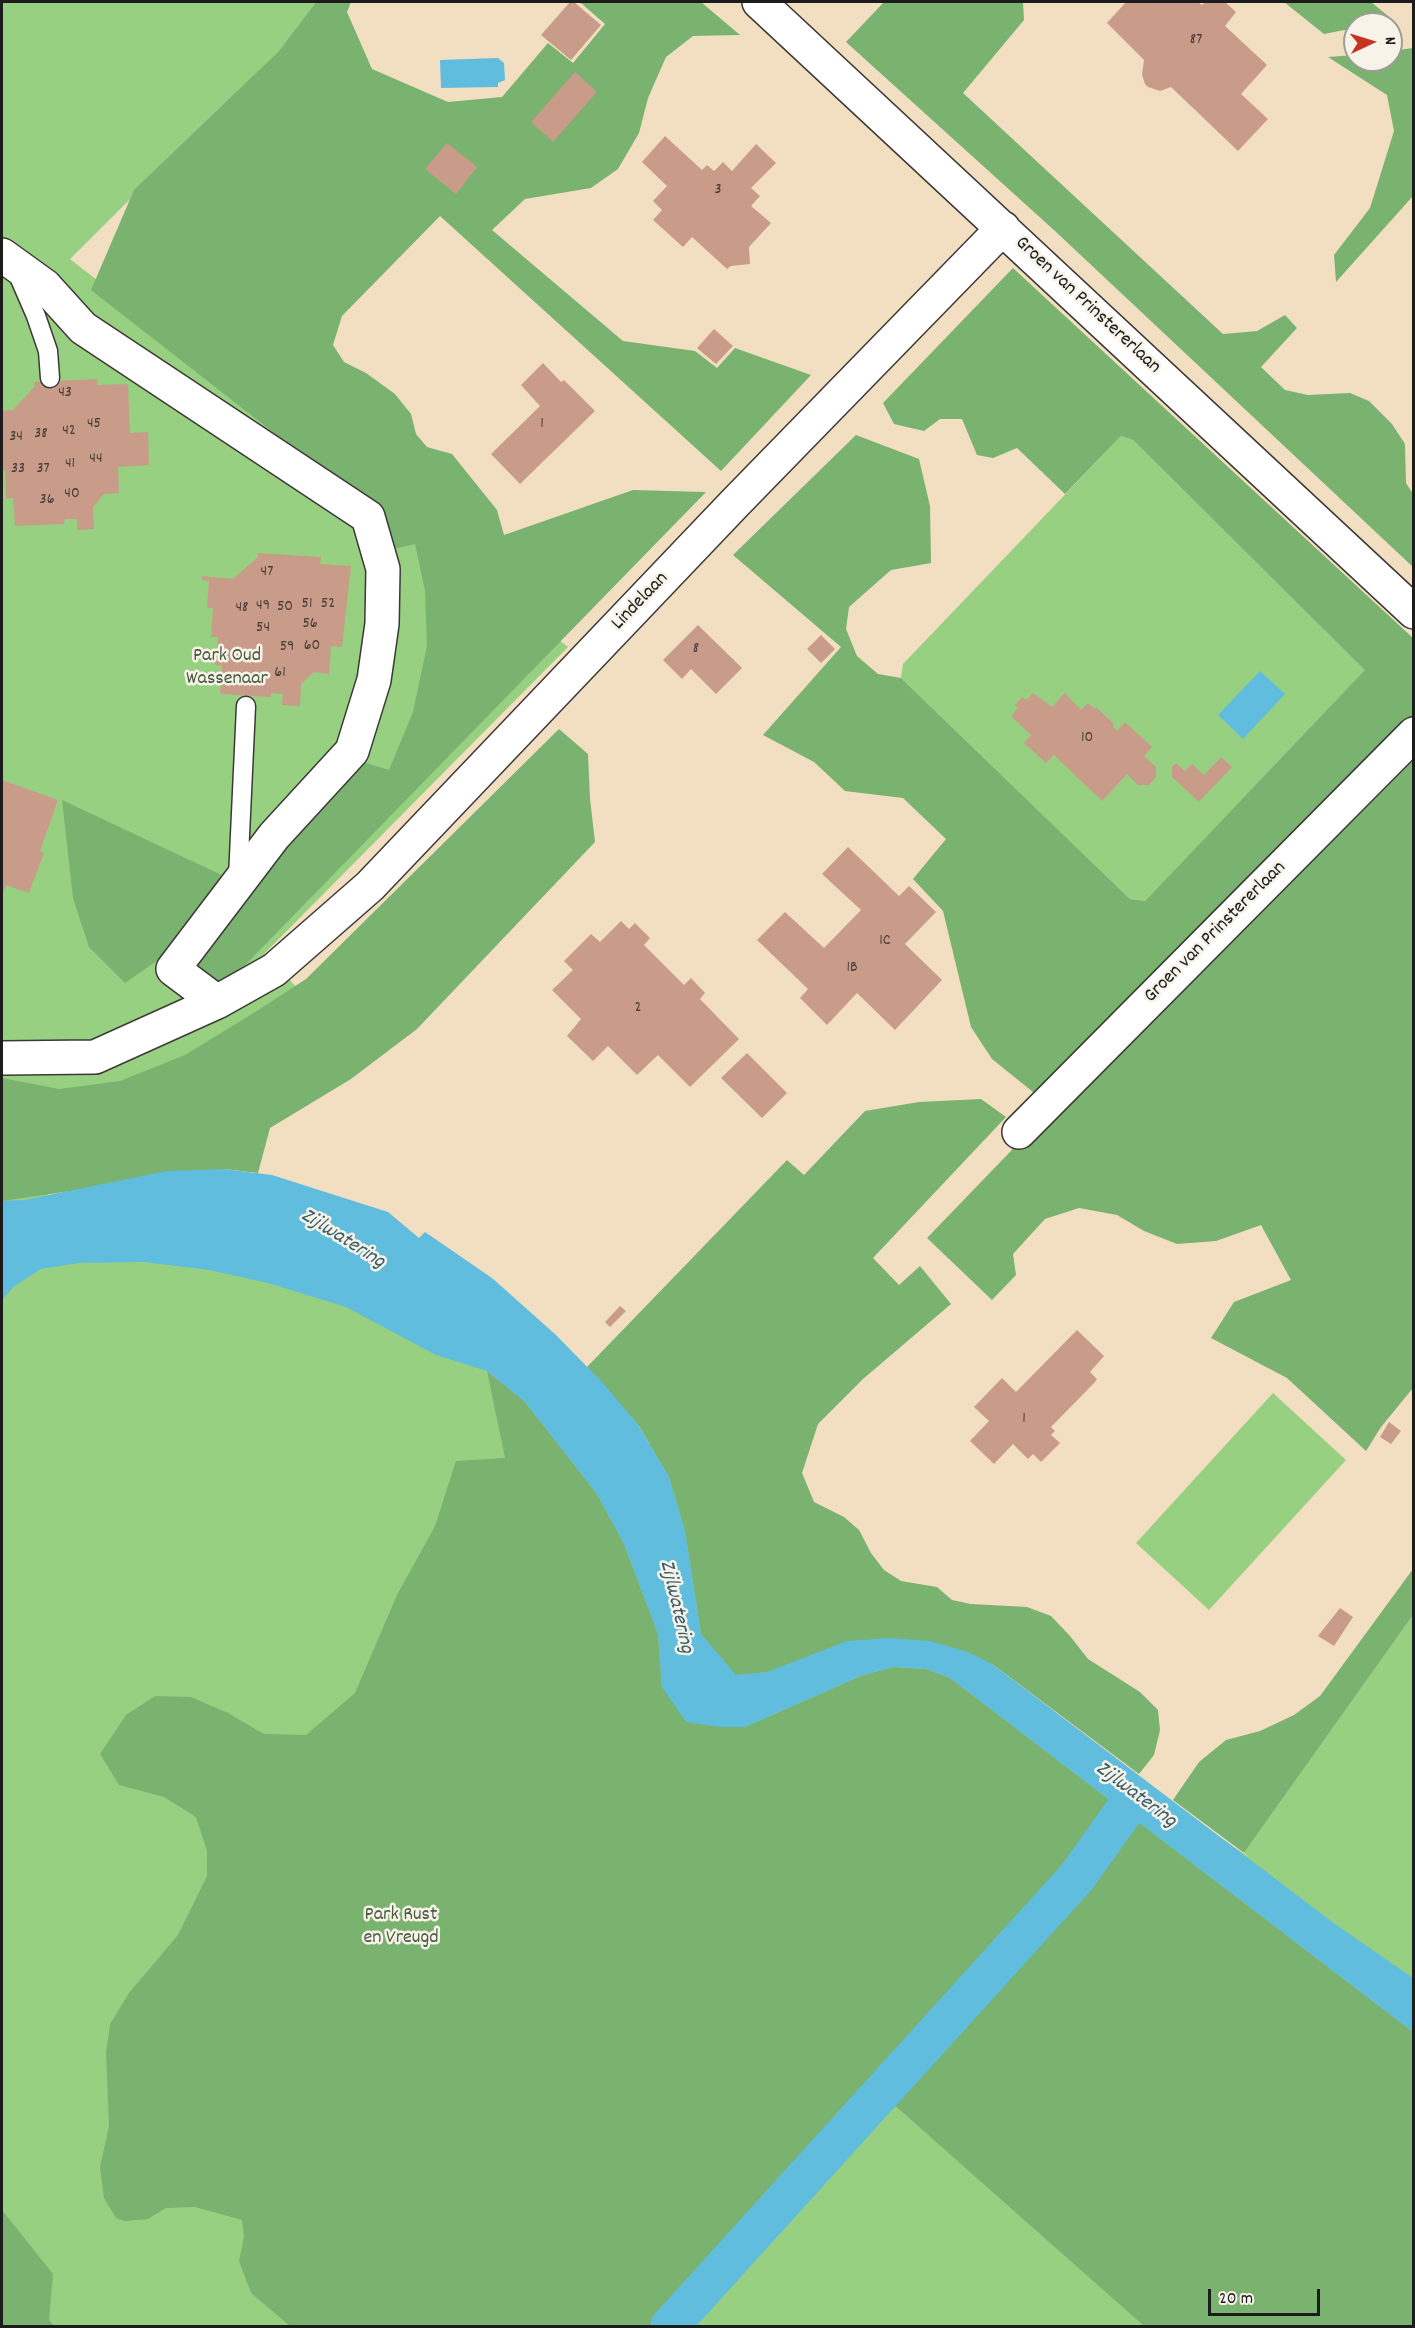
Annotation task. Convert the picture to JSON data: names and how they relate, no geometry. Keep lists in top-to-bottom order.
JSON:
{
  "streets": {
    "street": ["Groen van Prinstererlaan", "Lindelaan"]
  },
  "crossings": [
    ["Groen van Prinstererlaan", "Lindelaan"]
  ],
  "water": ["Zijlwatering"],
  "parks": ["Park Oud Wassenaar", "Park Rust en Vreugd"],
  "house_numbers": [
    "87",
    "3",
    "43",
    "45",
    "1",
    "42",
    "38",
    "34",
    "44",
    "41",
    "33",
    "37",
    "40",
    "36",
    "47",
    "51",
    "52",
    "49",
    "50",
    "48",
    "56",
    "54",
    "60",
    "59",
    "8",
    "61",
    "10",
    "1C",
    "1B",
    "2",
    "1"
  ],
  "scale_bar": "20 m",
  "north": "right"
}
